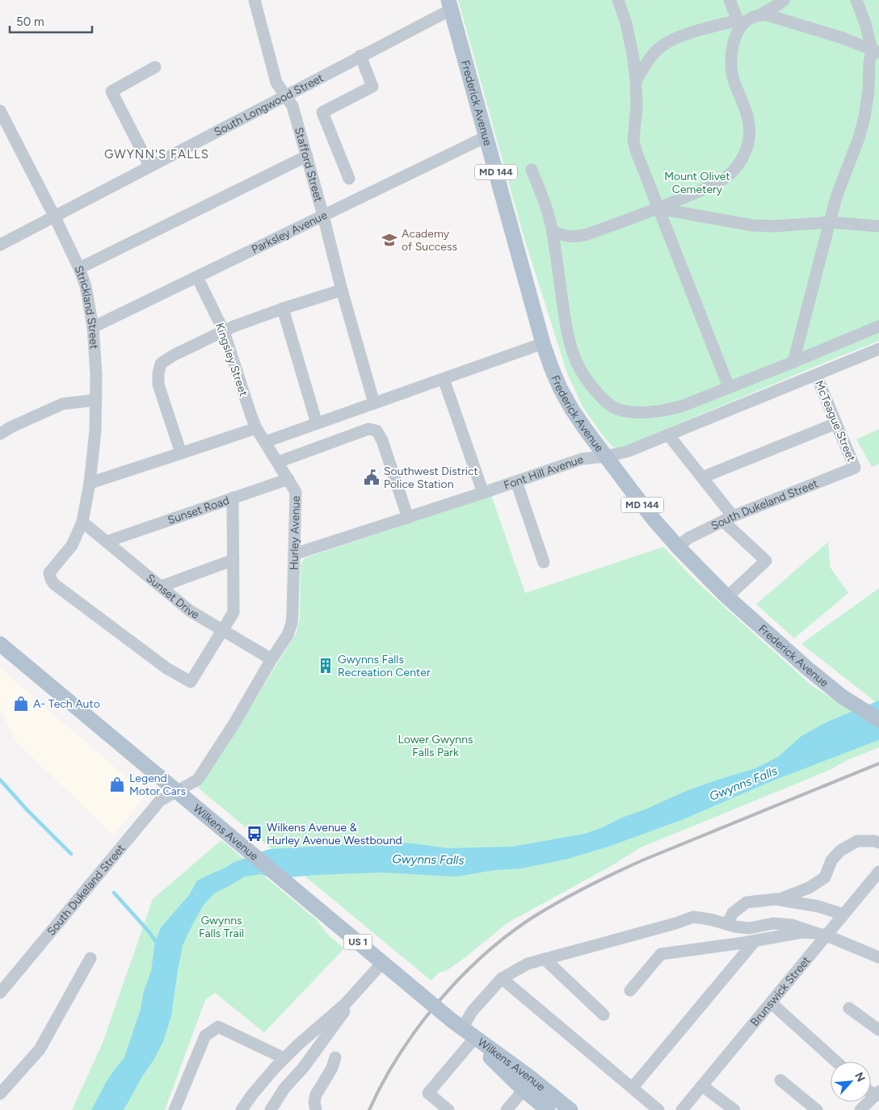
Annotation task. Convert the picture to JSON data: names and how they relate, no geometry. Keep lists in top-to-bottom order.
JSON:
{
  "streets": {
    "main road": [
      "Frederick Avenue",
      "MD 144",
      "Wilkens Avenue",
      "US 1"
    ],
    "street": [
      "South Longwood Street",
      "Stafford Street",
      "Parksley Avenue",
      "Strickland Street",
      "Kingsley Street",
      "McTeague Street",
      "Font Hill Avenue",
      "South Dukeland Street",
      "Sunset Road",
      "Hurley Avenue",
      "Sunset Drive",
      "Brunswick Street"
    ]
  },
  "crossings": [
    ["Frederick Avenue", "South Longwood Street"],
    ["Frederick Avenue", "Parksley Avenue"],
    ["Frederick Avenue", "Font Hill Avenue"],
    ["Frederick Avenue", "South Dukeland Street"],
    ["South Longwood Street", "Stafford Street"],
    ["South Longwood Street", "Strickland Street"],
    ["Stafford Street", "Parksley Avenue"],
    ["Parksley Avenue", "Strickland Street"],
    ["Parksley Avenue", "Kingsley Street"],
    ["Strickland Street", "Sunset Drive"],
    ["Kingsley Street", "Hurley Avenue"],
    ["McTeague Street", "Font Hill Avenue"],
    ["McTeague Street", "South Dukeland Street"],
    ["Font Hill Avenue", "Hurley Avenue"],
    ["South Dukeland Street", "Hurley Avenue"],
    ["South Dukeland Street", "Wilkens Avenue"],
    ["Sunset Road", "Hurley Avenue"],
    ["Sunset Road", "Sunset Drive"],
    ["Hurley Avenue", "Sunset Drive"],
    ["Hurley Avenue", "Wilkens Avenue"]
  ],
  "districts": ["GWYNN'S FALLS"],
  "water": ["Gwynns Falls"],
  "parks": ["Mount Olivet Cemetery", "Lower Gwynns Falls Park", "Gwynns Falls Trail"],
  "places": {
    "school or university": ["Academy of Success"],
    "public building": ["Southwest District Police Station"],
    "building": ["Gwynns Falls Recreation Center"],
    "shop": ["A- Tech Auto", "Legend Motor Cars"],
    "bus stop": ["Wilkens Avenue & Hurley Avenue Westbound"]
  },
  "scale_bar": "50 m",
  "north": "top right"
}
